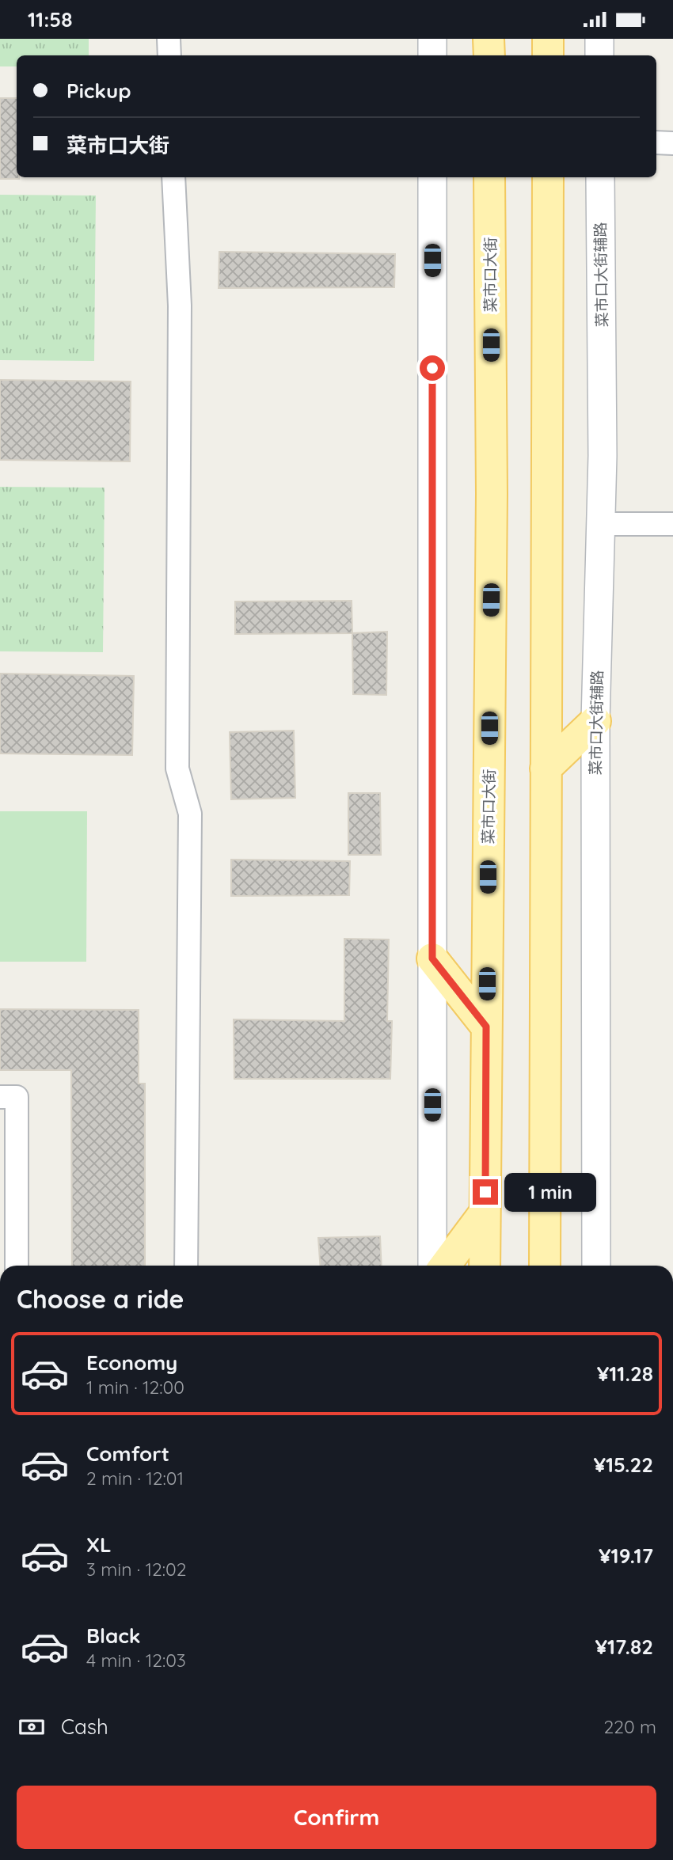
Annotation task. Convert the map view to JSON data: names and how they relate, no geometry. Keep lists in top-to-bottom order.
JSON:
{
  "streets": {
    "main road": ["菜市口大街"],
    "street": ["菜市口大街辅路"]
  },
  "page": {
    "status": "11:58",
    "banner": ["Pickup", "菜市口大街"],
    "bubble": "1 min",
    "heading": "Choose a ride",
    "list": [
      {
        "name": "Economy",
        "note": "1 min · 12:00",
        "value": "¥11.28"
      },
      {
        "name": "Comfort",
        "note": "2 min · 12:01",
        "value": "¥15.22"
      },
      {
        "name": "XL",
        "note": "3 min · 12:02",
        "value": "¥19.17"
      },
      {
        "name": "Black",
        "note": "4 min · 12:03",
        "value": "¥17.82"
      }
    ],
    "pay": ["Cash", "220 m"],
    "buttons": "Confirm"
  }
}
